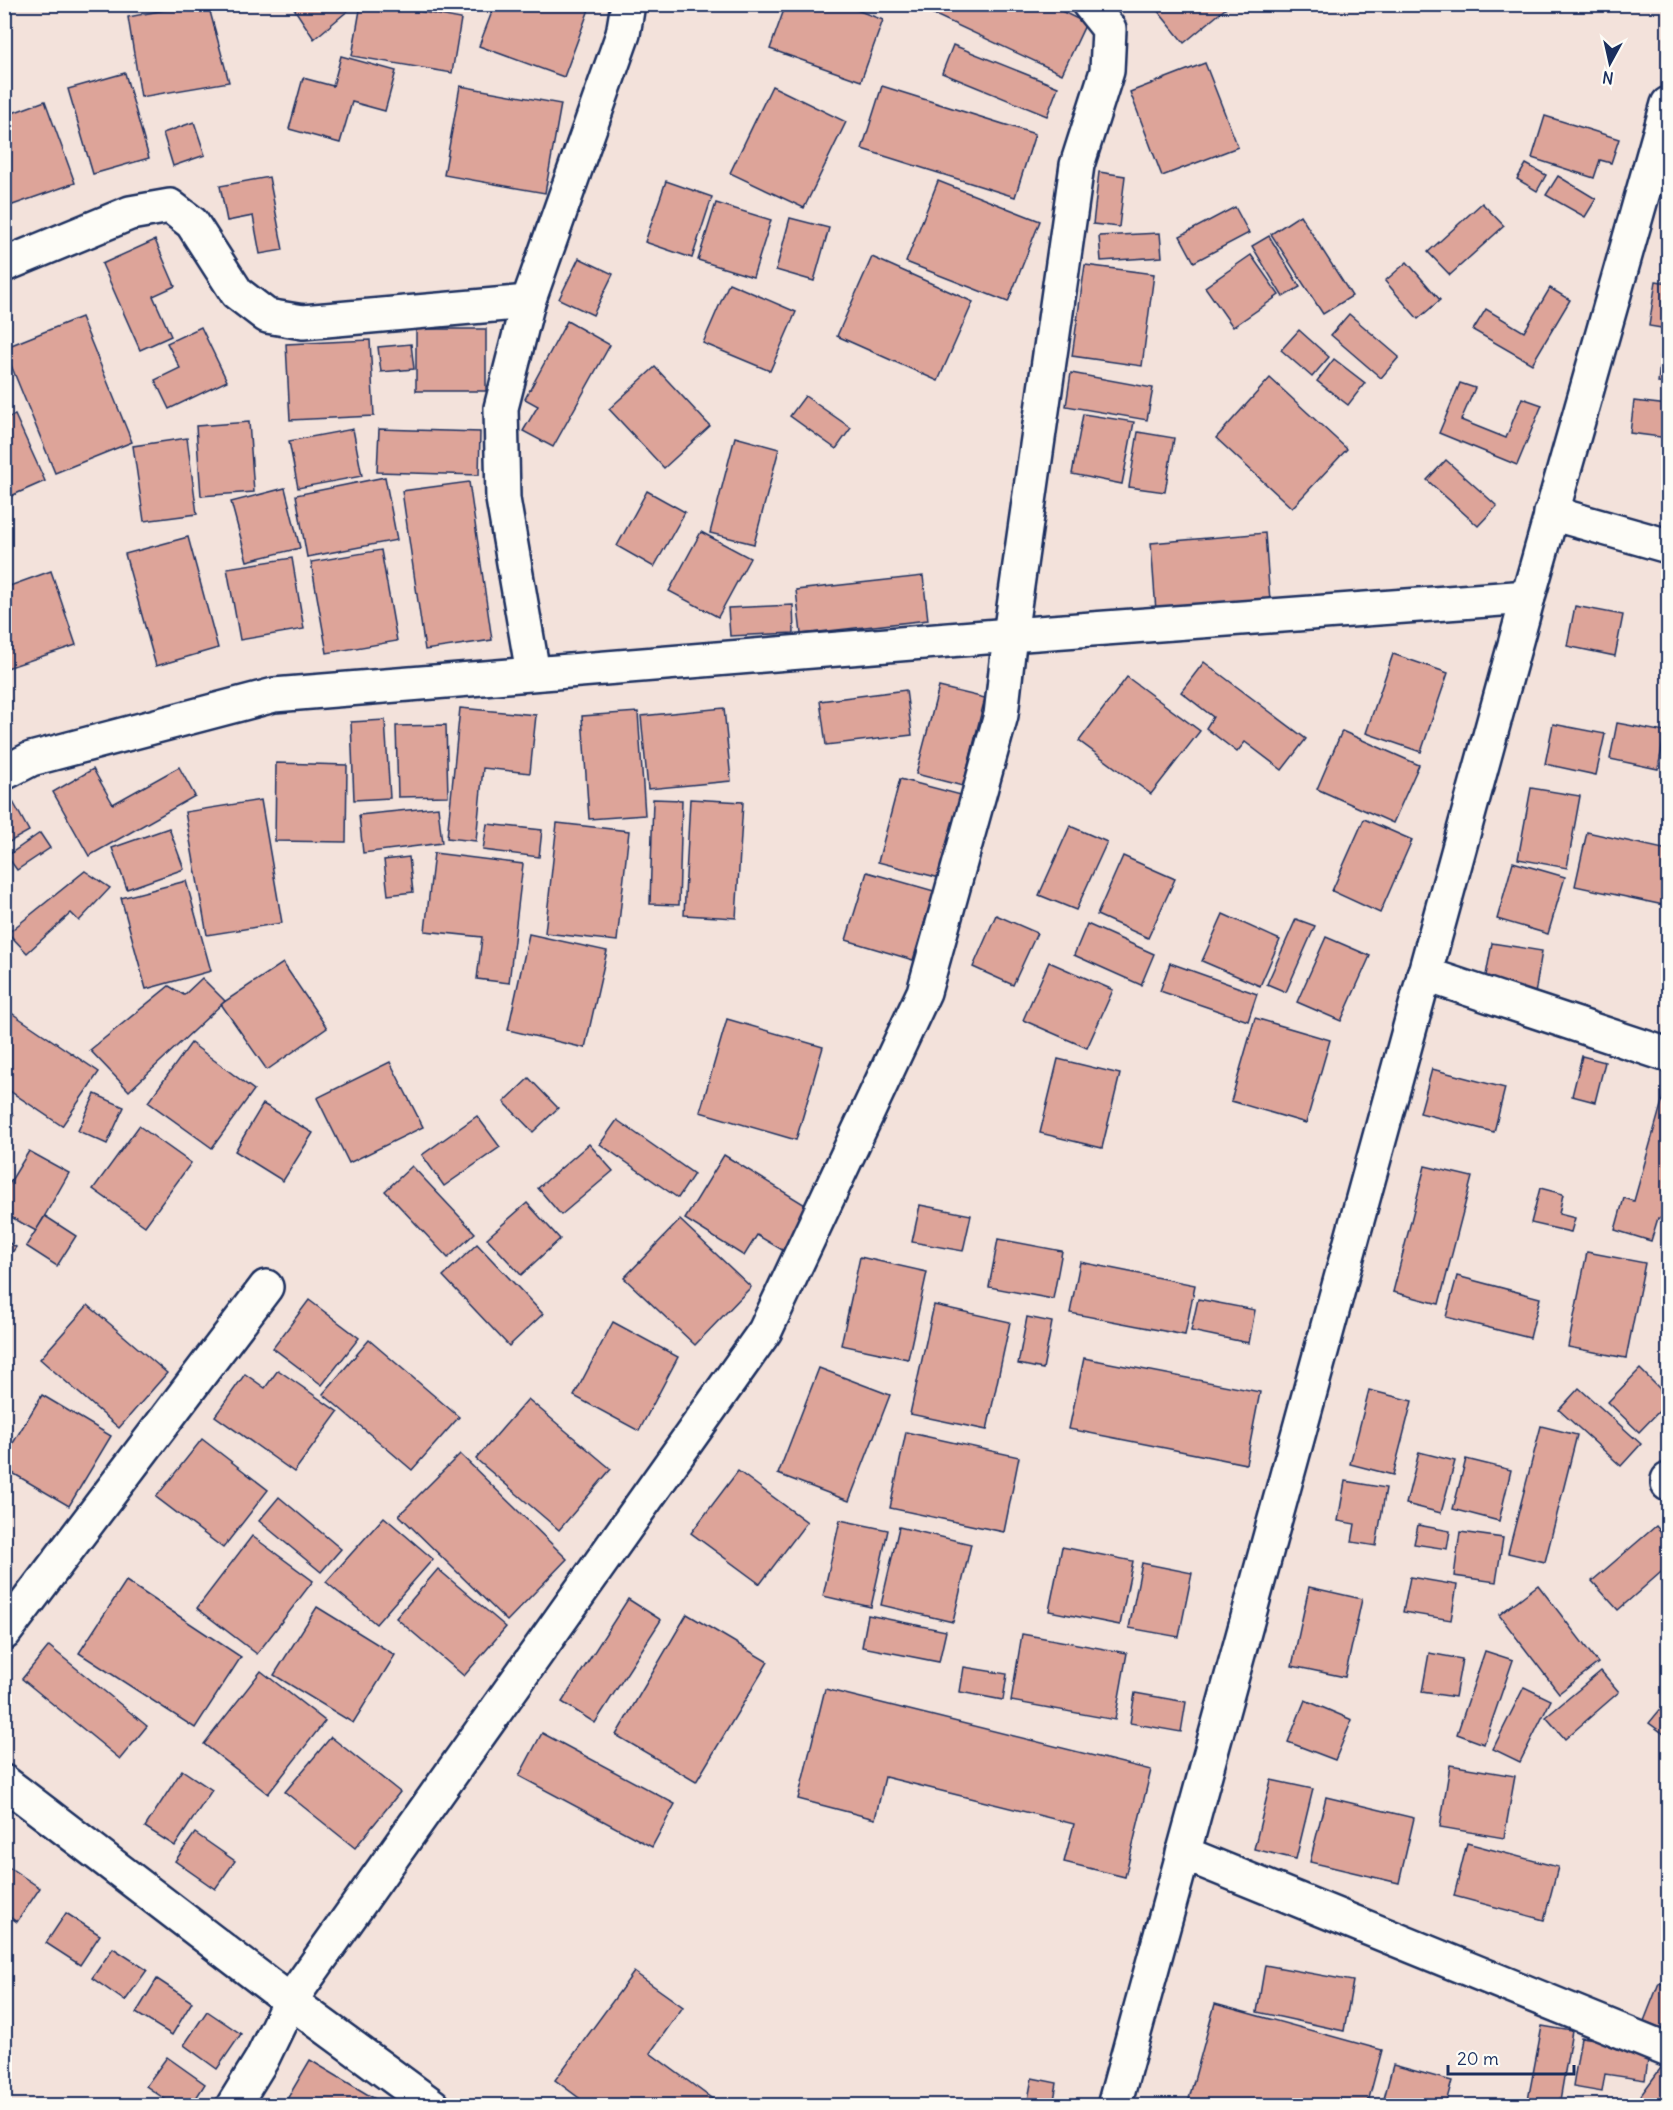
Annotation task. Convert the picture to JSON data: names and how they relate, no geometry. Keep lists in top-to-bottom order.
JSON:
{
  "scale_bar": "20 m",
  "north": "bottom"
}
